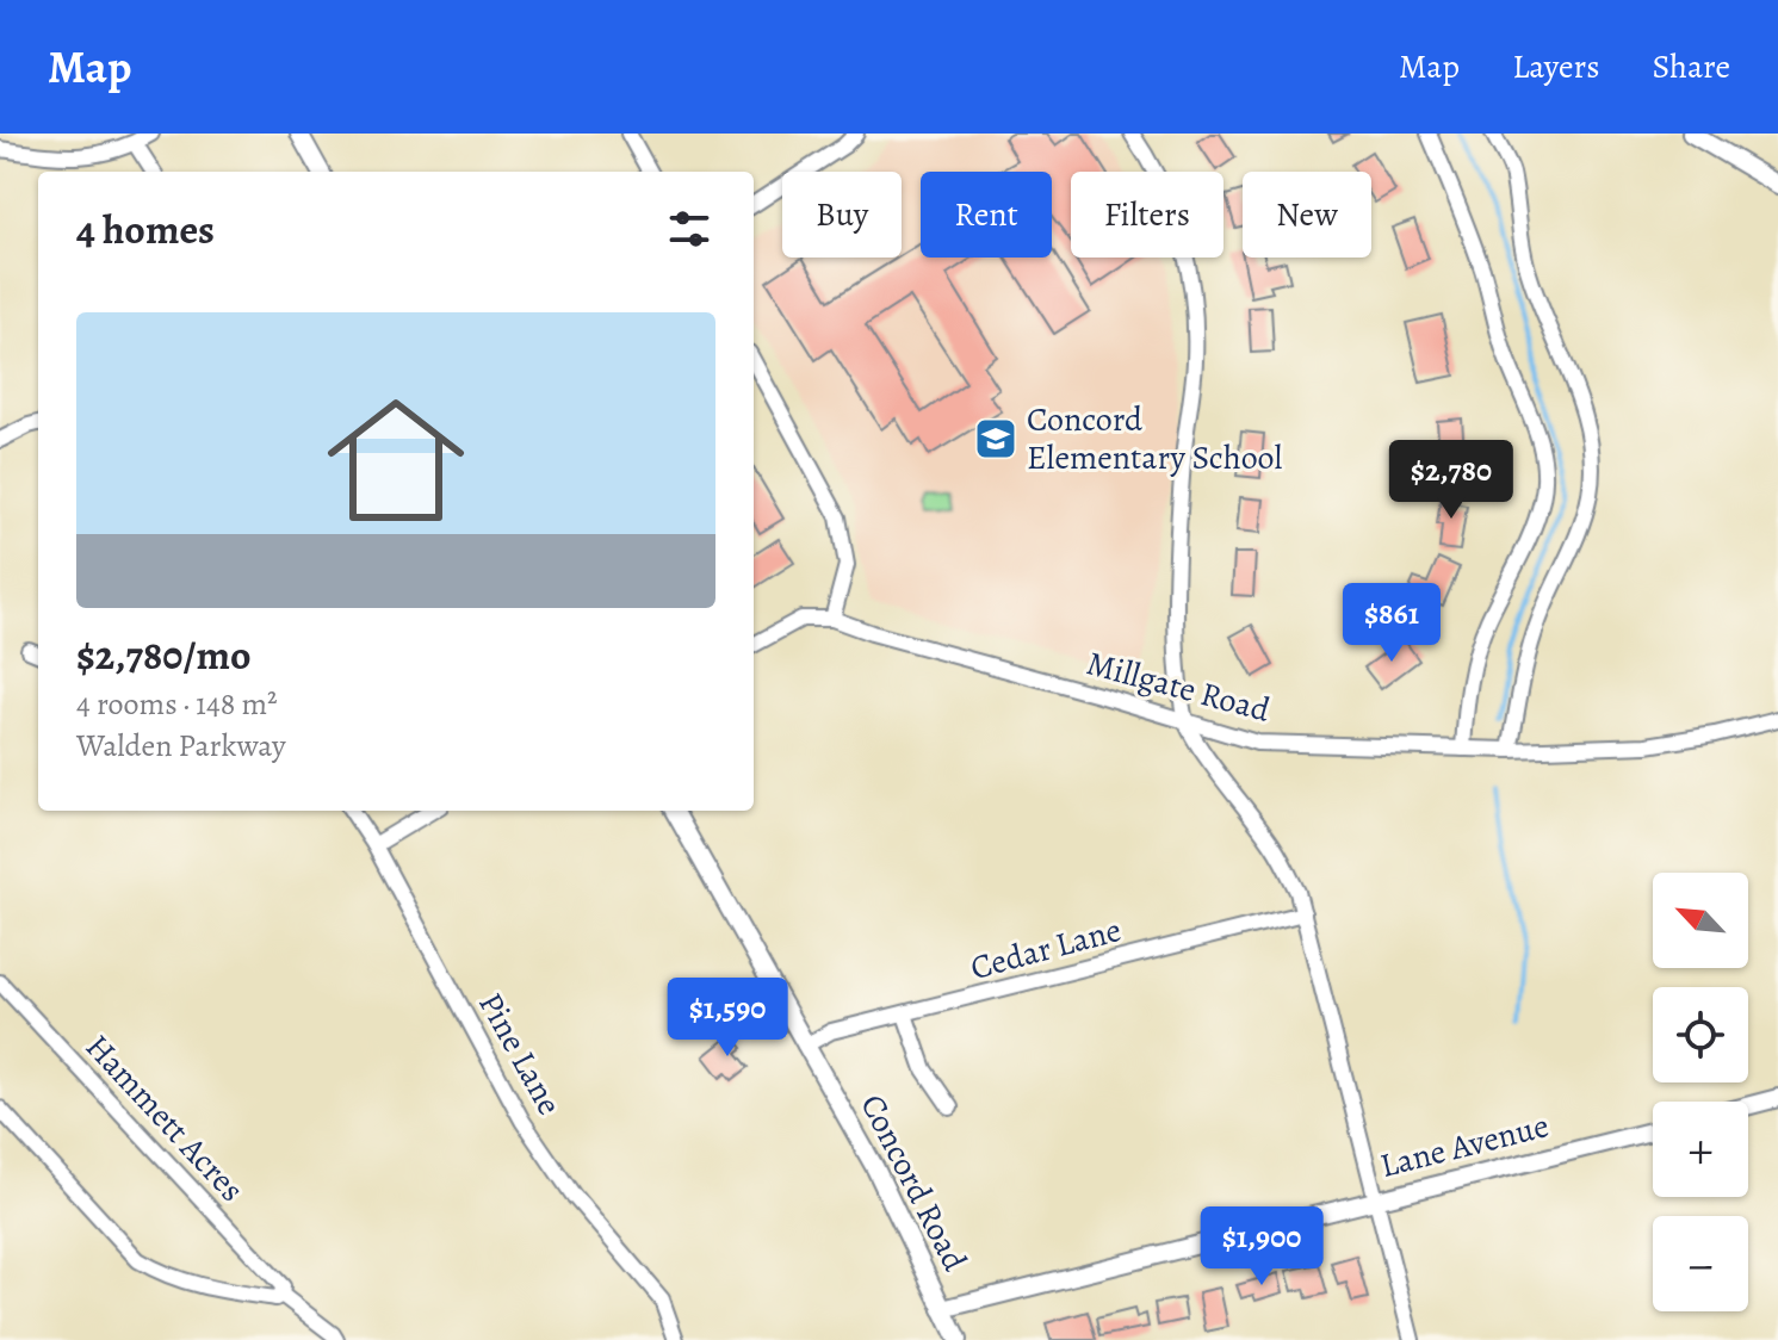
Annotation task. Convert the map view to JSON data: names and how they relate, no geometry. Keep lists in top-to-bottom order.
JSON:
{
  "streets": {
    "street": [
      "Millgate Road",
      "Cedar Lane",
      "Pine Lane",
      "Hammett Acres",
      "Lane Avenue",
      "Concord Road"
    ]
  },
  "crossings": [
    ["Cedar Lane", "Concord Road"],
    ["Lane Avenue", "Concord Road"]
  ],
  "places": {
    "school or university": ["Concord Elementary School"]
  },
  "north": "top left",
  "page": {
    "header": "Map",
    "nav": ["Map", "Layers", "Share"],
    "chip": [
      "Buy",
      "Rent",
      "Filters",
      "New"
    ],
    "heading": "4 homes",
    "list": [
      {
        "name": "$2,780/mo",
        "note": "4 rooms · 148 m² · Walden Parkway"
      }
    ],
    "price": [
      "$2,780",
      "$861",
      "$1,590",
      "$1,900"
    ],
    "map_buttons": ["+", "−"]
  }
}
